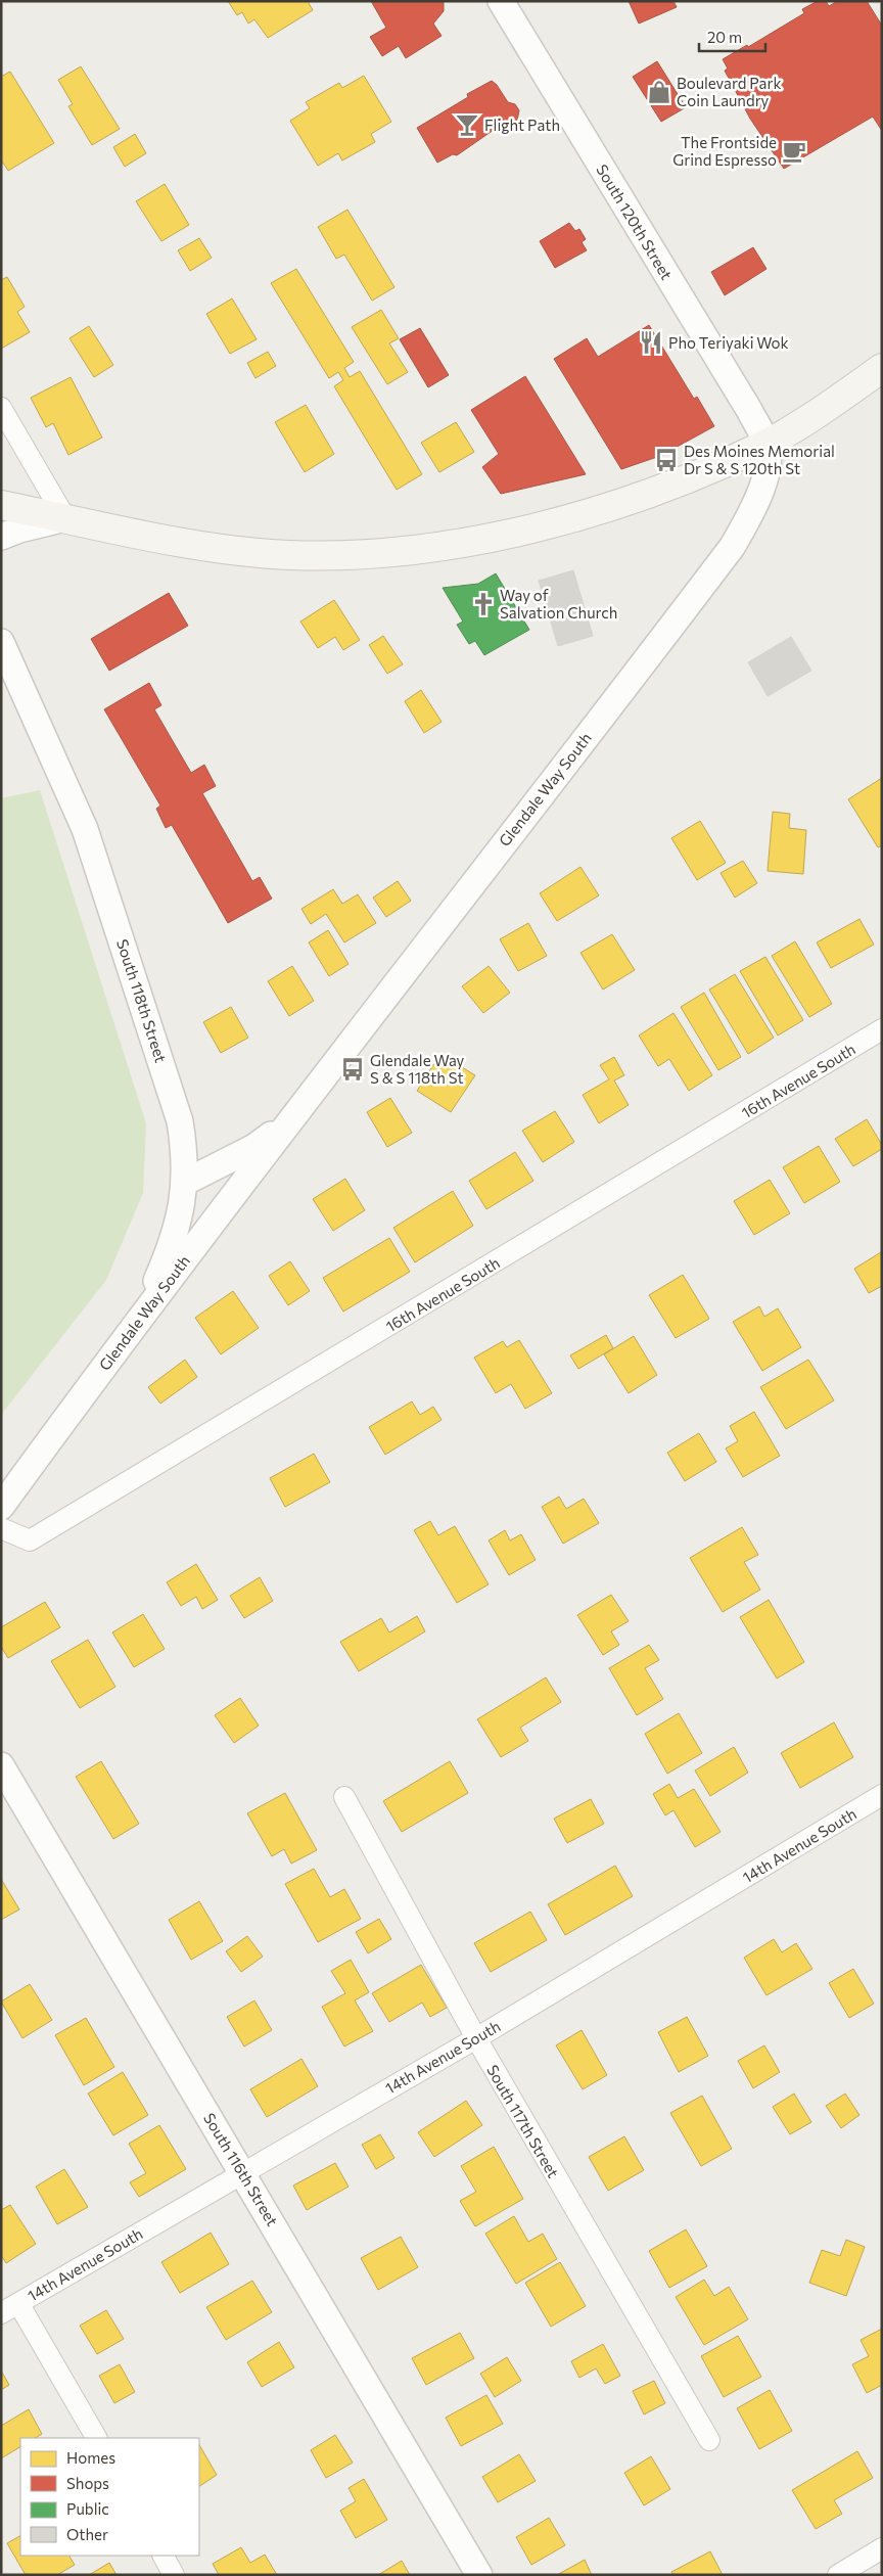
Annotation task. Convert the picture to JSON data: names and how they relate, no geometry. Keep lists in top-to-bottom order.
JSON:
{
  "streets": {
    "street": [
      "South 120th Street",
      "Glendale Way South",
      "South 118th Street",
      "16th Avenue South",
      "14th Avenue South",
      "South 117th Street",
      "South 116th Street"
    ]
  },
  "crossings": [
    ["South 120th Street", "Glendale Way South"],
    ["Glendale Way South", "South 118th Street"],
    ["14th Avenue South", "South 117th Street"],
    ["14th Avenue South", "South 116th Street"]
  ],
  "places": {
    "shop": ["Boulevard Park Coin Laundry"],
    "bar": ["Flight Path"],
    "cafe": ["The Frontside Grind Espresso"],
    "restaurant": ["Pho Teriyaki Wok"],
    "bus stop": ["Des Moines Memorial Dr S & S 120th St", "Glendale Way S & S 118th St"],
    "church": ["Way of Salvation Church"]
  },
  "legend": [
    "Homes",
    "Shops",
    "Public",
    "Other"
  ],
  "scale_bar": "20 m"
}
